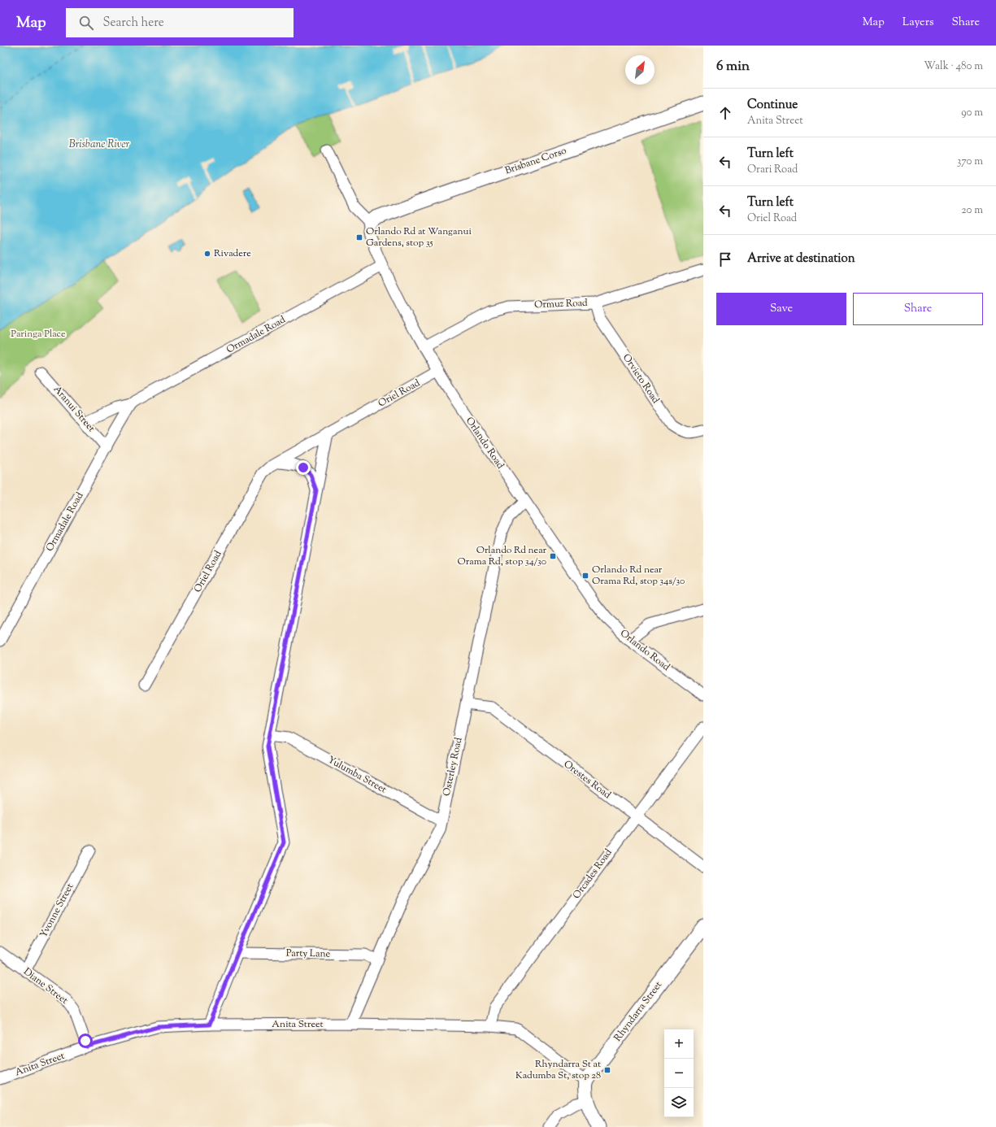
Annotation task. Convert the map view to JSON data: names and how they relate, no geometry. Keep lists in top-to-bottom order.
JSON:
{
  "streets": {
    "street": [
      "Brisbane Corso",
      "Ormuz Road",
      "Ormadale Road",
      "Orvieto Road",
      "Oriel Road",
      "Aranui Street",
      "Orlando Road",
      "Osterley Road",
      "Yulumba Street",
      "Orestes Road",
      "Orcades Road",
      "Yvonne Street",
      "Party Lane",
      "Diane Street",
      "Rhyndarra Street",
      "Anita Street"
    ]
  },
  "crossings": [
    ["Brisbane Corso", "Orlando Road"],
    ["Ormuz Road", "Orvieto Road"],
    ["Ormuz Road", "Orlando Road"],
    ["Ormadale Road", "Aranui Street"],
    ["Ormadale Road", "Orlando Road"],
    ["Oriel Road", "Orlando Road"],
    ["Orlando Road", "Osterley Road"],
    ["Osterley Road", "Yulumba Street"],
    ["Osterley Road", "Orestes Road"],
    ["Osterley Road", "Party Lane"],
    ["Osterley Road", "Anita Street"],
    ["Orestes Road", "Orcades Road"],
    ["Orcades Road", "Anita Street"],
    ["Yvonne Street", "Diane Street"],
    ["Diane Street", "Anita Street"],
    ["Rhyndarra Street", "Anita Street"]
  ],
  "water": ["Brisbane River"],
  "parks": ["Paringa Place"],
  "places": {
    "transit": [
      "Orlando Rd at Wanganui Gardens, stop 35",
      "Orlando Rd near Orama Rd, stop 34/30",
      "Orlando Rd near Orama Rd, stop 34s/30",
      "Rhyndarra St at Kadumba St, stop 28"
    ],
    "other": ["Rivadere"]
  },
  "north": "top right",
  "page": {
    "header": "Map",
    "search": "Search here",
    "nav": ["Map", "Layers", "Share"],
    "heading": ["6 min", "Walk · 480 m"],
    "list": [
      ["Continue", "Anita Street", "90 m"],
      ["Turn left", "Orari Road", "370 m"],
      ["Turn left", "Oriel Road", "20 m"],
      "Arrive at destination"
    ],
    "buttons": ["Save", "Share"],
    "map_buttons": ["+", "−"]
  }
}
